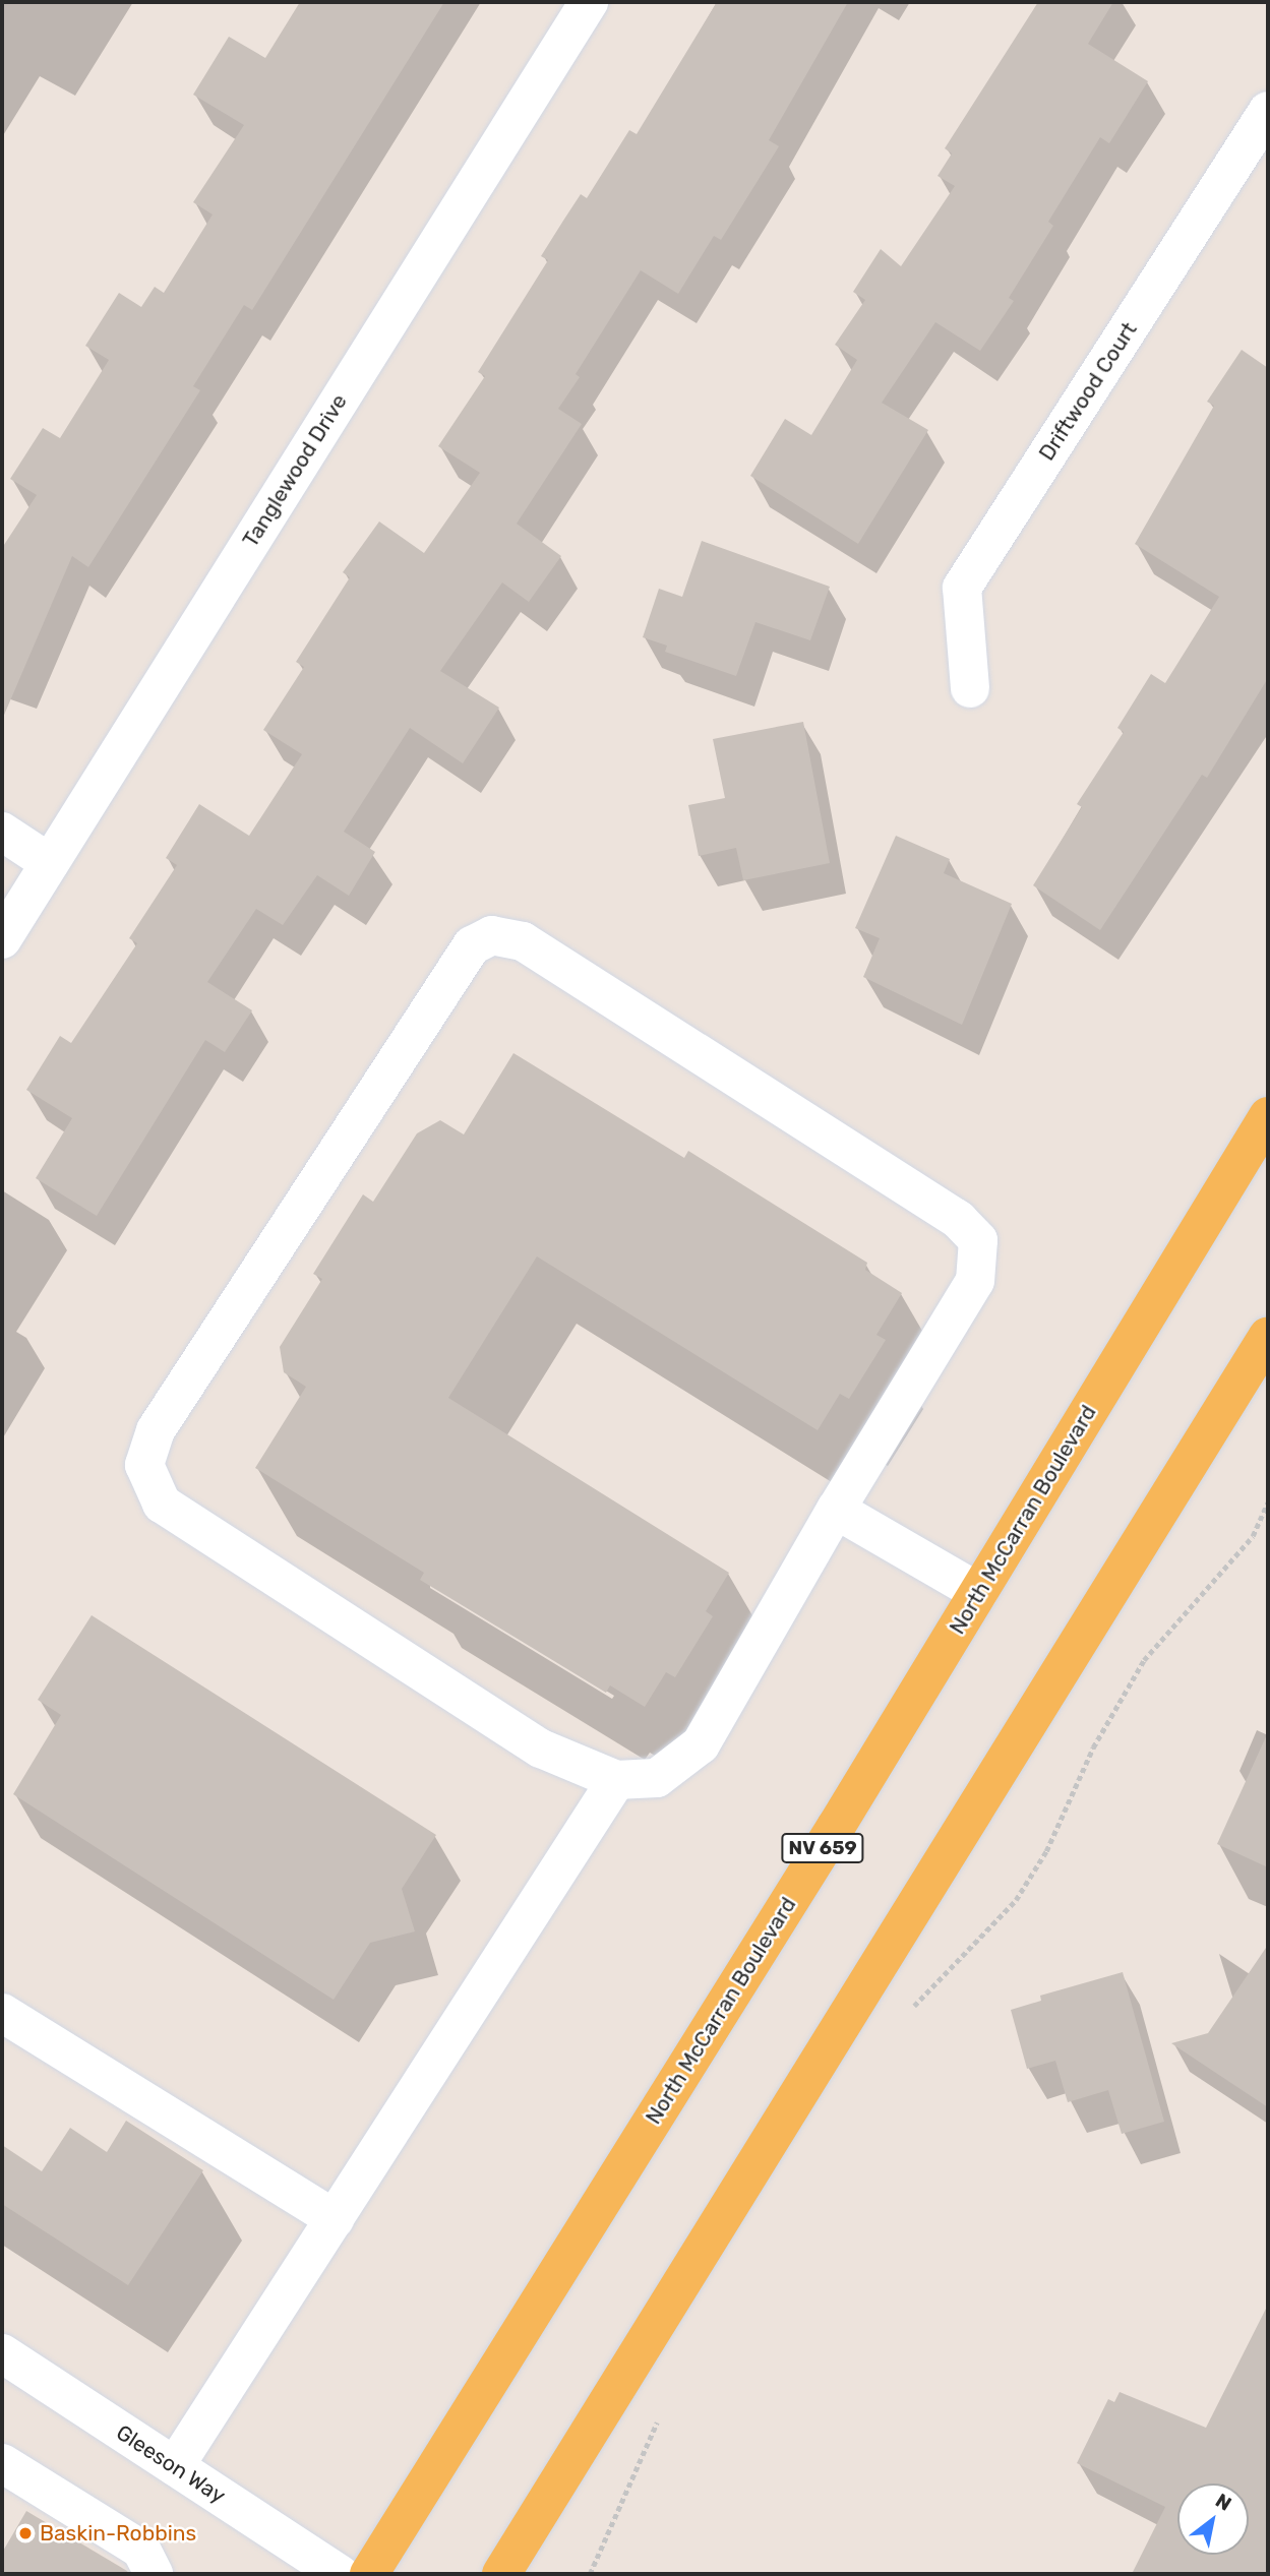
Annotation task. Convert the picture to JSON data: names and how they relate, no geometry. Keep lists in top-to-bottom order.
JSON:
{
  "streets": {
    "main road": ["North McCarran Boulevard", "NV 659"],
    "street": ["Driftwood Court", "Tanglewood Drive", "Gleeson Way"]
  },
  "places": ["Baskin-Robbins"],
  "north": "top right"
}
